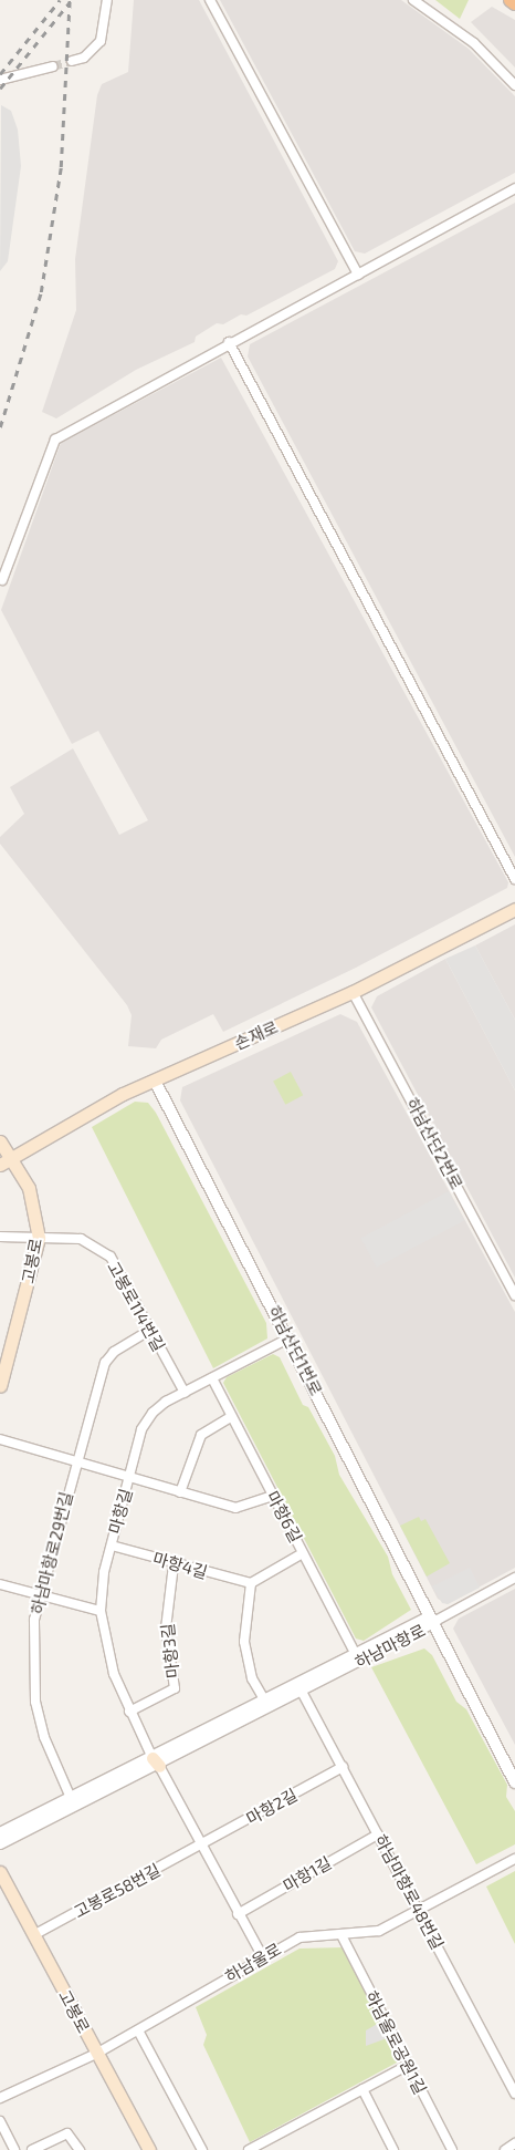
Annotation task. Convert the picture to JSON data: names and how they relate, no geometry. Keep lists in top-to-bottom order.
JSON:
{
  "streets": {
    "main road": ["손재로", "고봉로"],
    "street": [
      "하남산단2번로",
      "고봉로114번길",
      "하남산단1번로",
      "마항길",
      "마항6길",
      "하남마항로29번길",
      "마항4길",
      "하남마항로",
      "마항3길",
      "마항2길",
      "마항1길",
      "고봉로58번길",
      "하남마항로48번길",
      "하남울로",
      "하남울로공원1길"
    ]
  },
  "crossings": [
    ["손재로", "하남산단2번로"],
    ["손재로", "고봉로"],
    ["손재로", "하남산단1번로"],
    ["고봉로", "고봉로114번길"],
    ["고봉로", "고봉로58번길"],
    ["고봉로", "하남울로"],
    ["고봉로114번길", "마항길"],
    ["고봉로114번길", "하남마항로29번길"],
    ["하남산단1번로", "마항길"],
    ["하남산단1번로", "하남마항로"],
    ["마항길", "마항6길"],
    ["마항길", "마항4길"],
    ["마항길", "하남마항로"],
    ["마항길", "마항3길"],
    ["마항길", "마항2길"],
    ["마항길", "마항1길"],
    ["마항길", "고봉로58번길"],
    ["마항길", "하남울로"],
    ["마항6길", "하남마항로"],
    ["하남마항로29번길", "하남마항로"],
    ["마항4길", "마항3길"],
    ["하남마항로", "하남마항로48번길"],
    ["마항2길", "고봉로58번길"],
    ["마항2길", "하남마항로48번길"],
    ["마항1길", "하남마항로48번길"],
    ["하남마항로48번길", "하남울로"],
    ["하남울로", "하남울로공원1길"]
  ]
}
